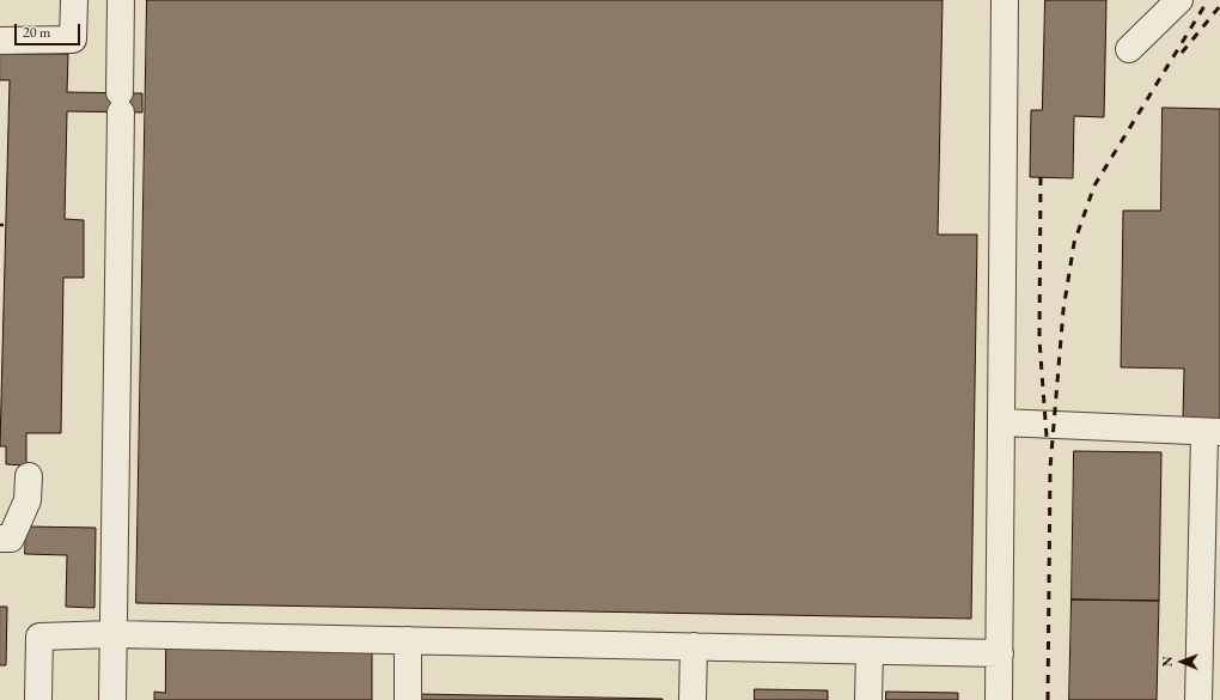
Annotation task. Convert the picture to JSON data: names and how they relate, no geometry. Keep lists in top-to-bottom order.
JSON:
{
  "scale_bar": "20 m",
  "north": "left"
}
